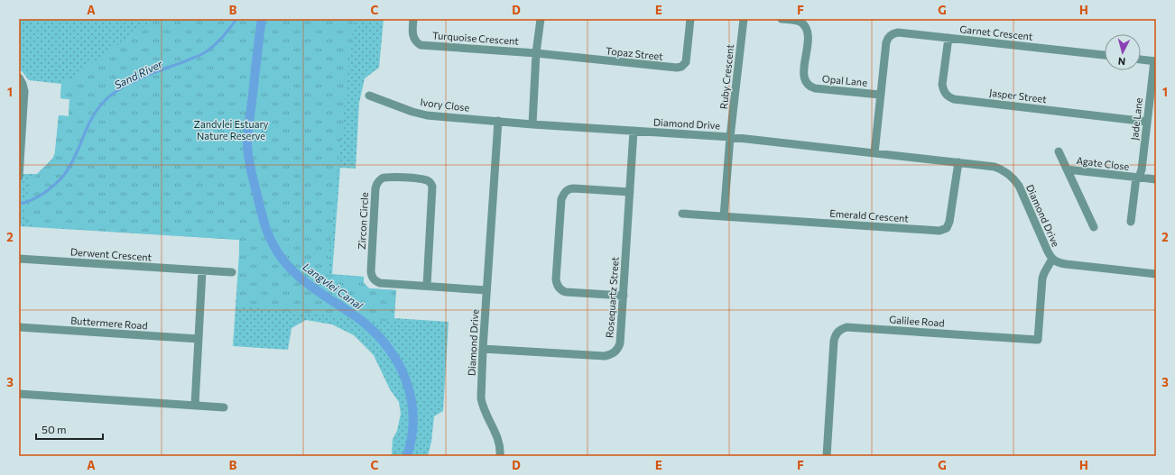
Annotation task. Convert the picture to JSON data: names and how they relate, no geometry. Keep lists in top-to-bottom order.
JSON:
{
  "streets": {
    "street": [
      "Garnet Crescent",
      "Turquoise Crescent",
      "Topaz Street",
      "Ruby Crescent",
      "Opal Lane",
      "Jasper Street",
      "Ivory Close",
      "Jade Lane",
      "Diamond Drive",
      "Agate Close",
      "Emerald Crescent",
      "Zircon Circle",
      "Derwent Crescent",
      "Rosequartz Street",
      "Galilee Road",
      "Buttermere Road"
    ]
  },
  "crossings": [
    ["Garnet Crescent", "Opal Lane"],
    ["Garnet Crescent", "Jasper Street"],
    ["Garnet Crescent", "Diamond Drive"],
    ["Turquoise Crescent", "Topaz Street"],
    ["Ruby Crescent", "Diamond Drive"],
    ["Jasper Street", "Jade Lane"],
    ["Ivory Close", "Diamond Drive"],
    ["Jade Lane", "Agate Close"],
    ["Diamond Drive", "Emerald Crescent"],
    ["Diamond Drive", "Zircon Circle"],
    ["Diamond Drive", "Rosequartz Street"],
    ["Diamond Drive", "Galilee Road"]
  ],
  "water": ["Sand River", "Langvlei Canal"],
  "parks": ["Zandvlei Estuary Nature Reserve"],
  "scale_bar": "50 m",
  "north": "bottom",
  "grid": {
    "columns": [
      "A",
      "B",
      "C",
      "D",
      "E",
      "F",
      "G",
      "H"
    ],
    "rows": ["1", "2", "3"]
  }
}
